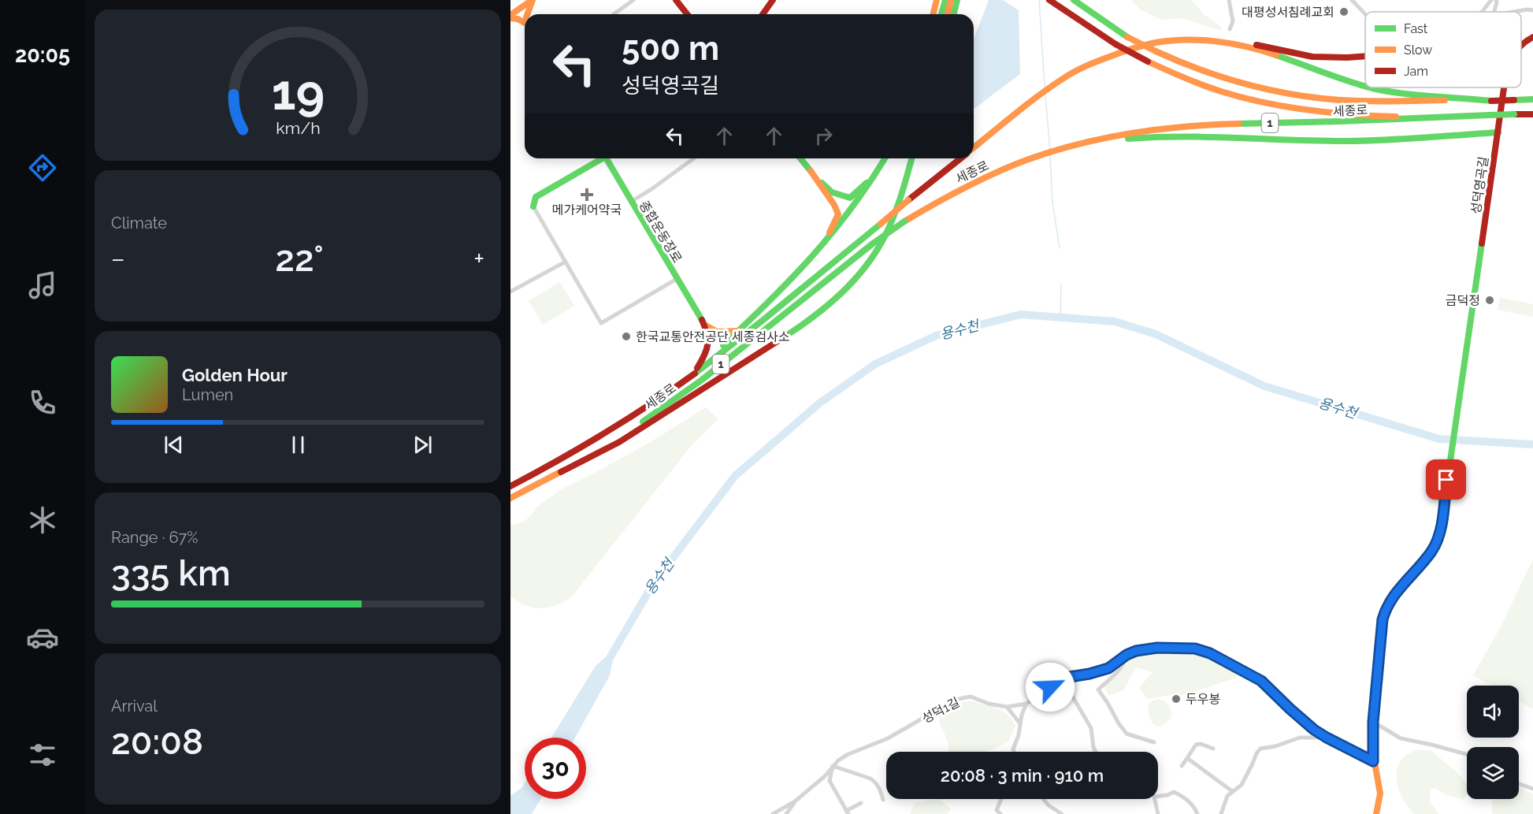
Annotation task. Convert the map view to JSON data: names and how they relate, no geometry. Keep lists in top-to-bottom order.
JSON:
{
  "streets": {
    "main road": [
      "세종로",
      "1",
      "성덕영곡길",
      "종합운동장로"
    ],
    "street": ["성덕1길"]
  },
  "water": ["용수천"],
  "places": {
    "other": [
      "대평성서침례교회",
      "금덕정",
      "한국교통안전공단 세종검사소",
      "두우봉"
    ],
    "health": ["메가케어약국"]
  },
  "legend": ["Fast", "Slow", "Jam"],
  "page": {
    "tabs": "20:05",
    "turn": ["500 m", "성덕영곡길"],
    "tile": [
      "Climate",
      ["Range · 67%", "335 km"],
      ["Arrival", "20:08"]
    ],
    "heat": ["−", "22°", "+"],
    "song": ["Golden Hour", "Lumen"],
    "limit": "30",
    "trip": "20:08 · 3 min · 910 m",
    "gauge": ["19", "km/h"]
  }
}
